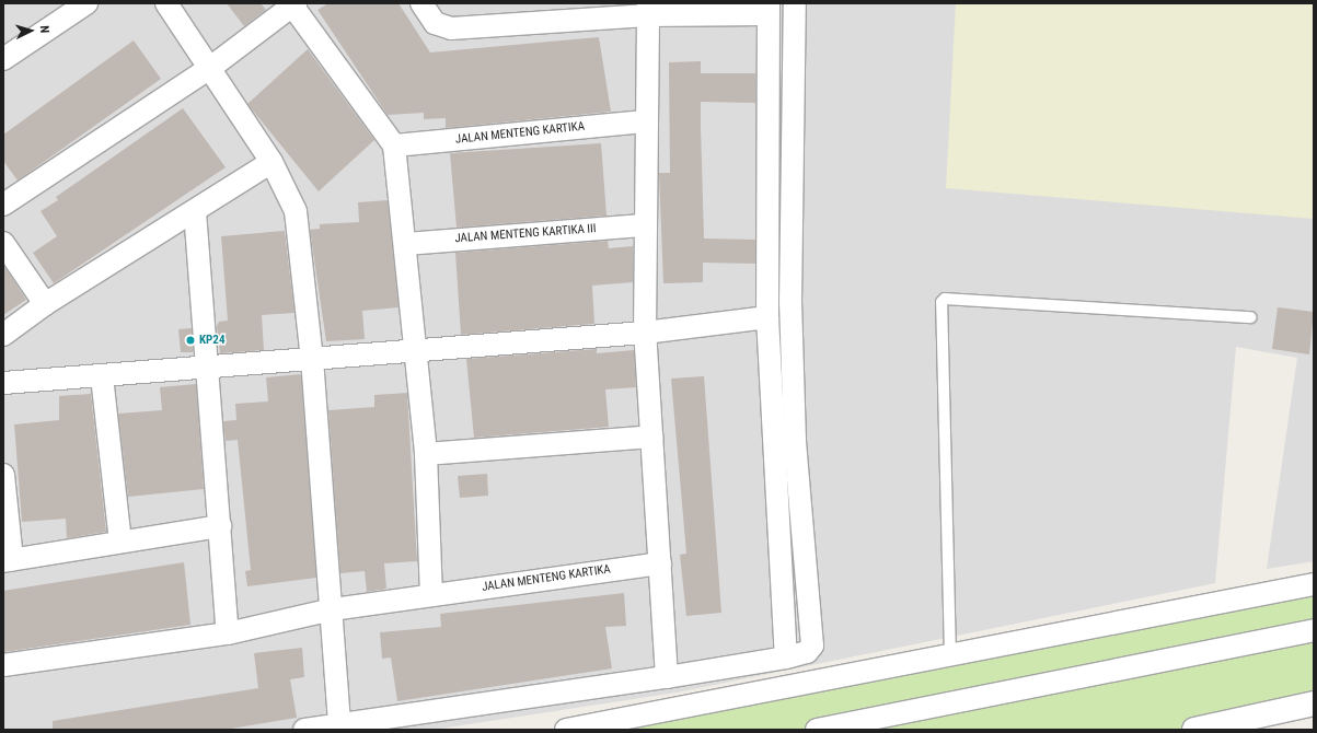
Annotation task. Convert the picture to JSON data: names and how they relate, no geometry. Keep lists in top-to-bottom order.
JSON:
{
  "streets": {
    "street": ["JALAN MENTENG KARTIKA", "JALAN MENTENG KARTIKA III"]
  },
  "places": ["KP24"],
  "north": "right"
}
